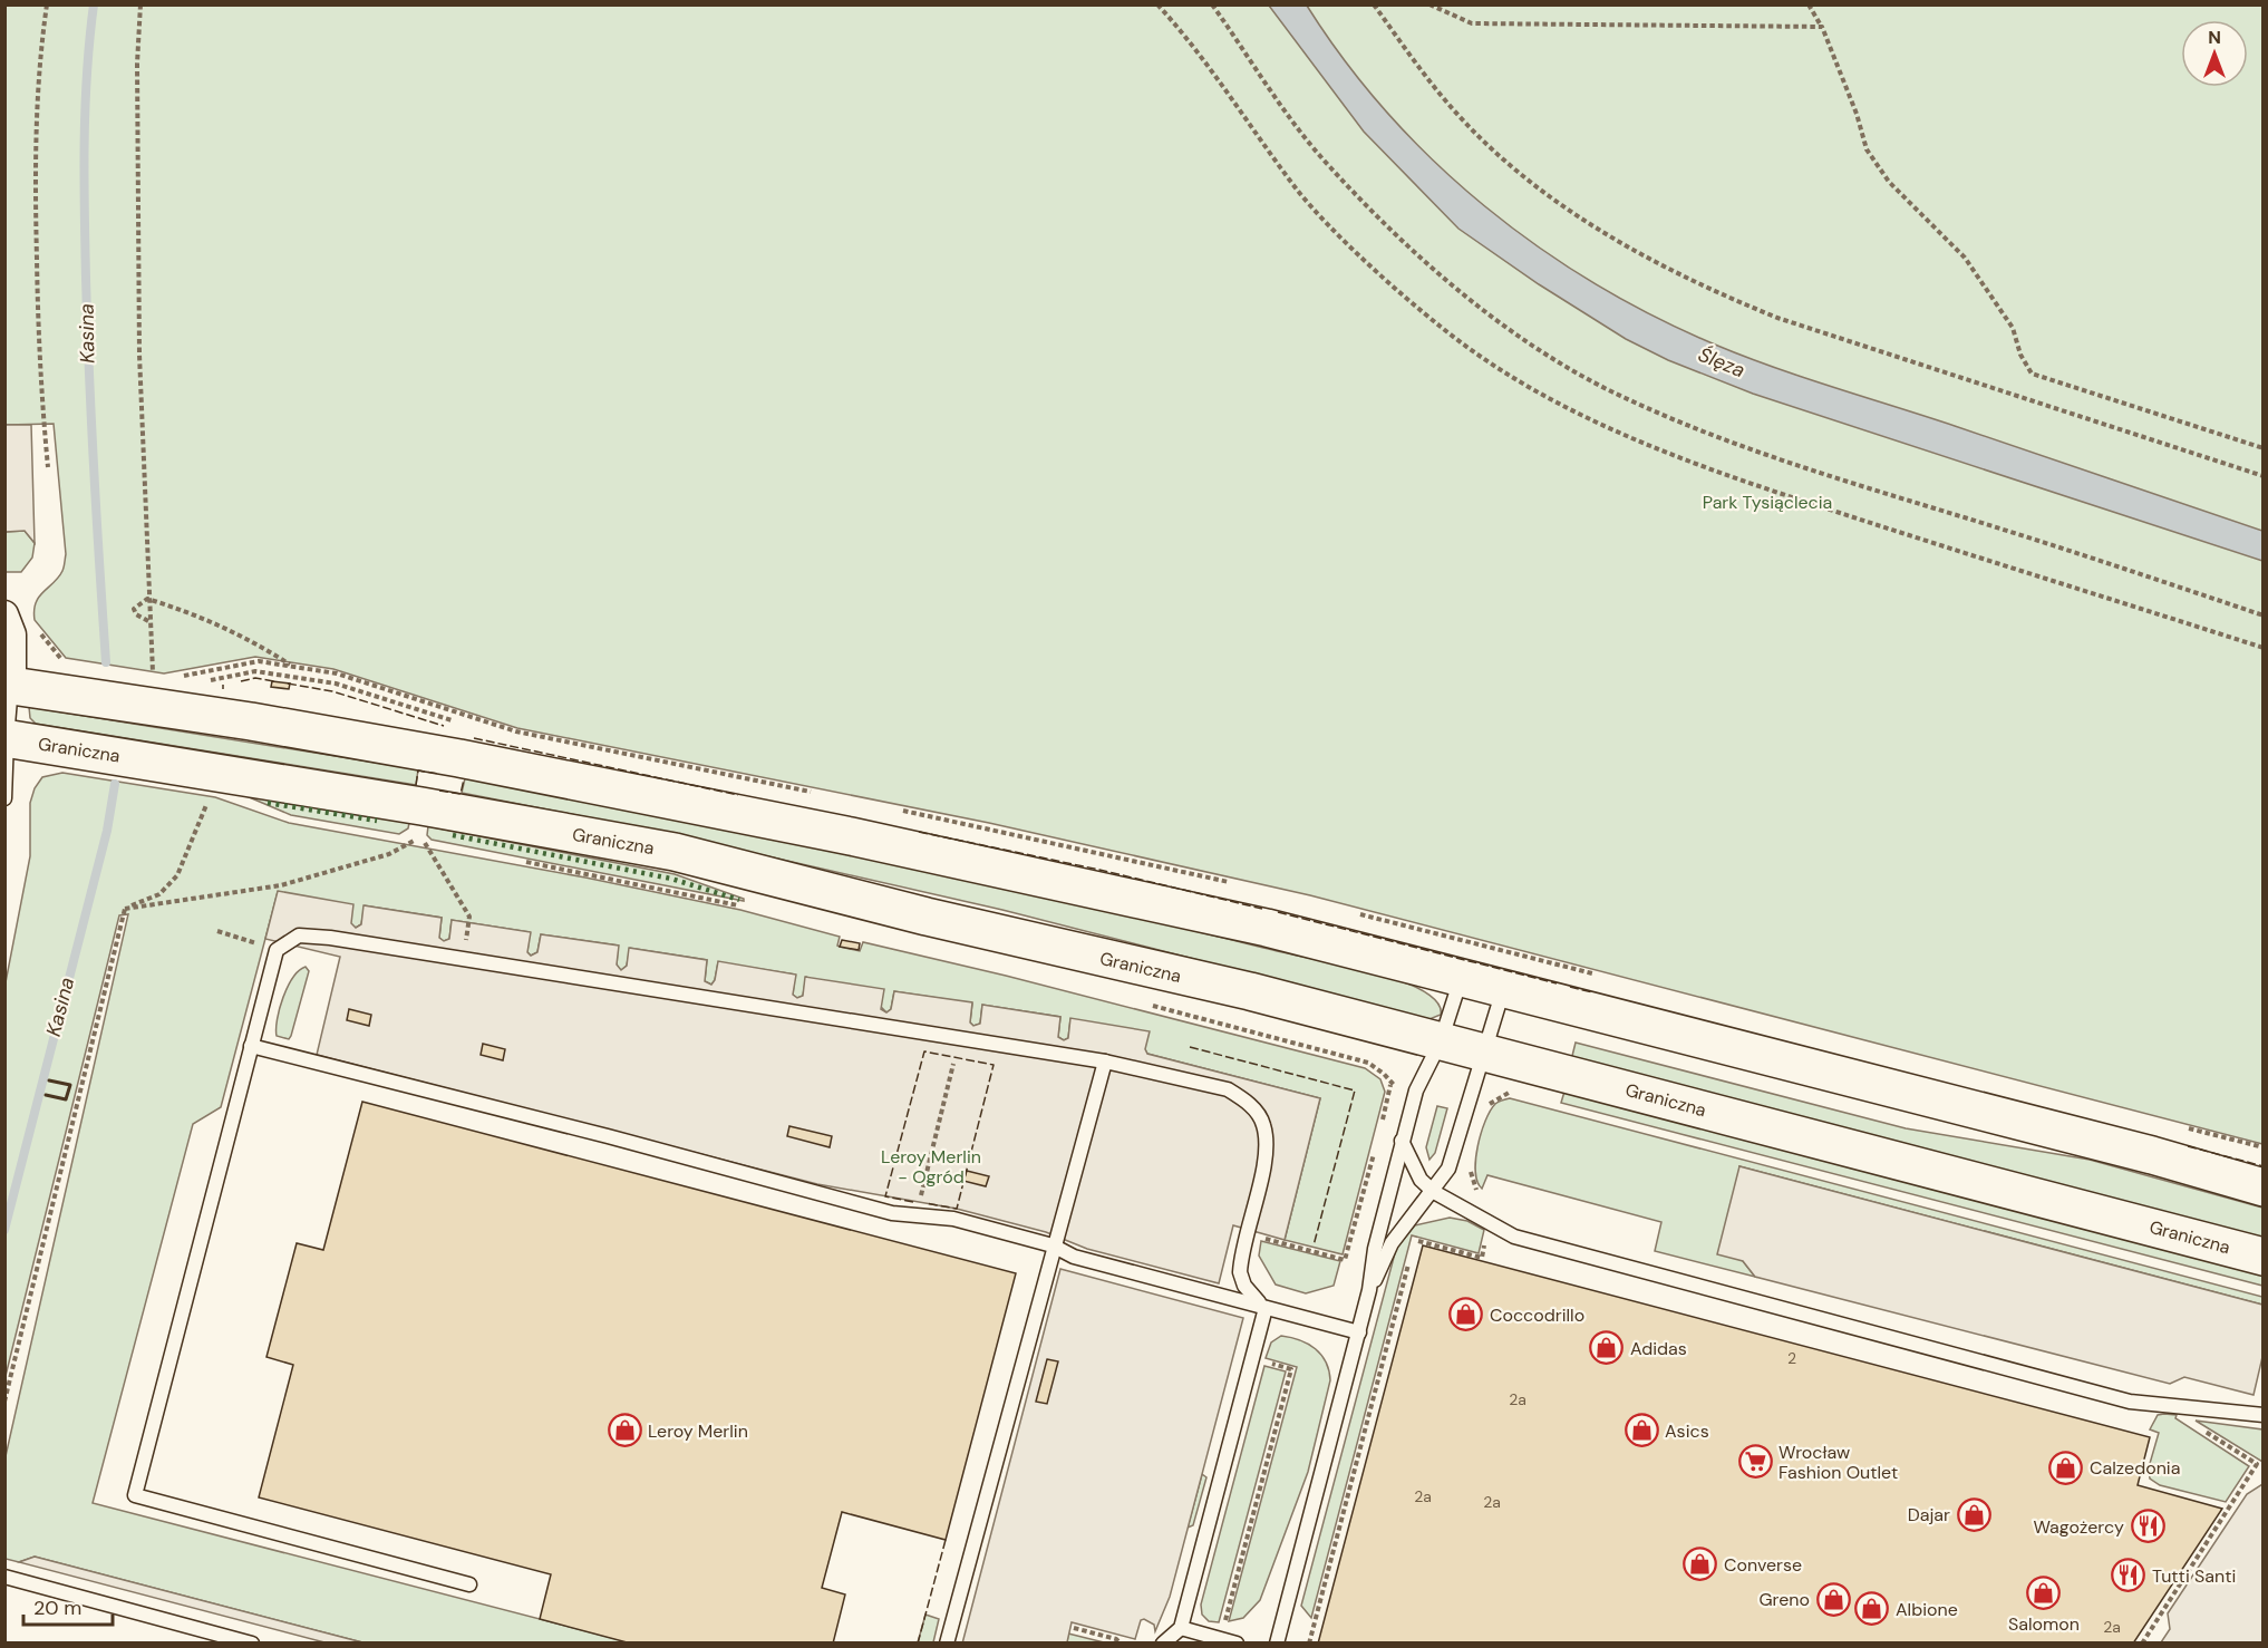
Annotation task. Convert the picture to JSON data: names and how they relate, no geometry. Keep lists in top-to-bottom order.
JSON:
{
  "streets": {
    "main road": ["Graniczna"]
  },
  "water": ["Kasina", "Ślęza"],
  "parks": ["Park Tysiąclecia", "Leroy Merlin - Ogród"],
  "places": {
    "shop": [
      "Coccodrillo",
      "Adidas",
      "Leroy Merlin",
      "Asics",
      "Calzedonia",
      "Dajar",
      "Converse",
      "Salomon",
      "Greno",
      "Albione"
    ],
    "supermarket": ["Wrocław Fashion Outlet"],
    "restaurant": ["Wagożercy", "Tutti Santi"]
  },
  "house_numbers": [
    "2",
    "2a",
    "2a",
    "2a",
    "2a"
  ],
  "scale_bar": "20 m",
  "north": "top"
}
